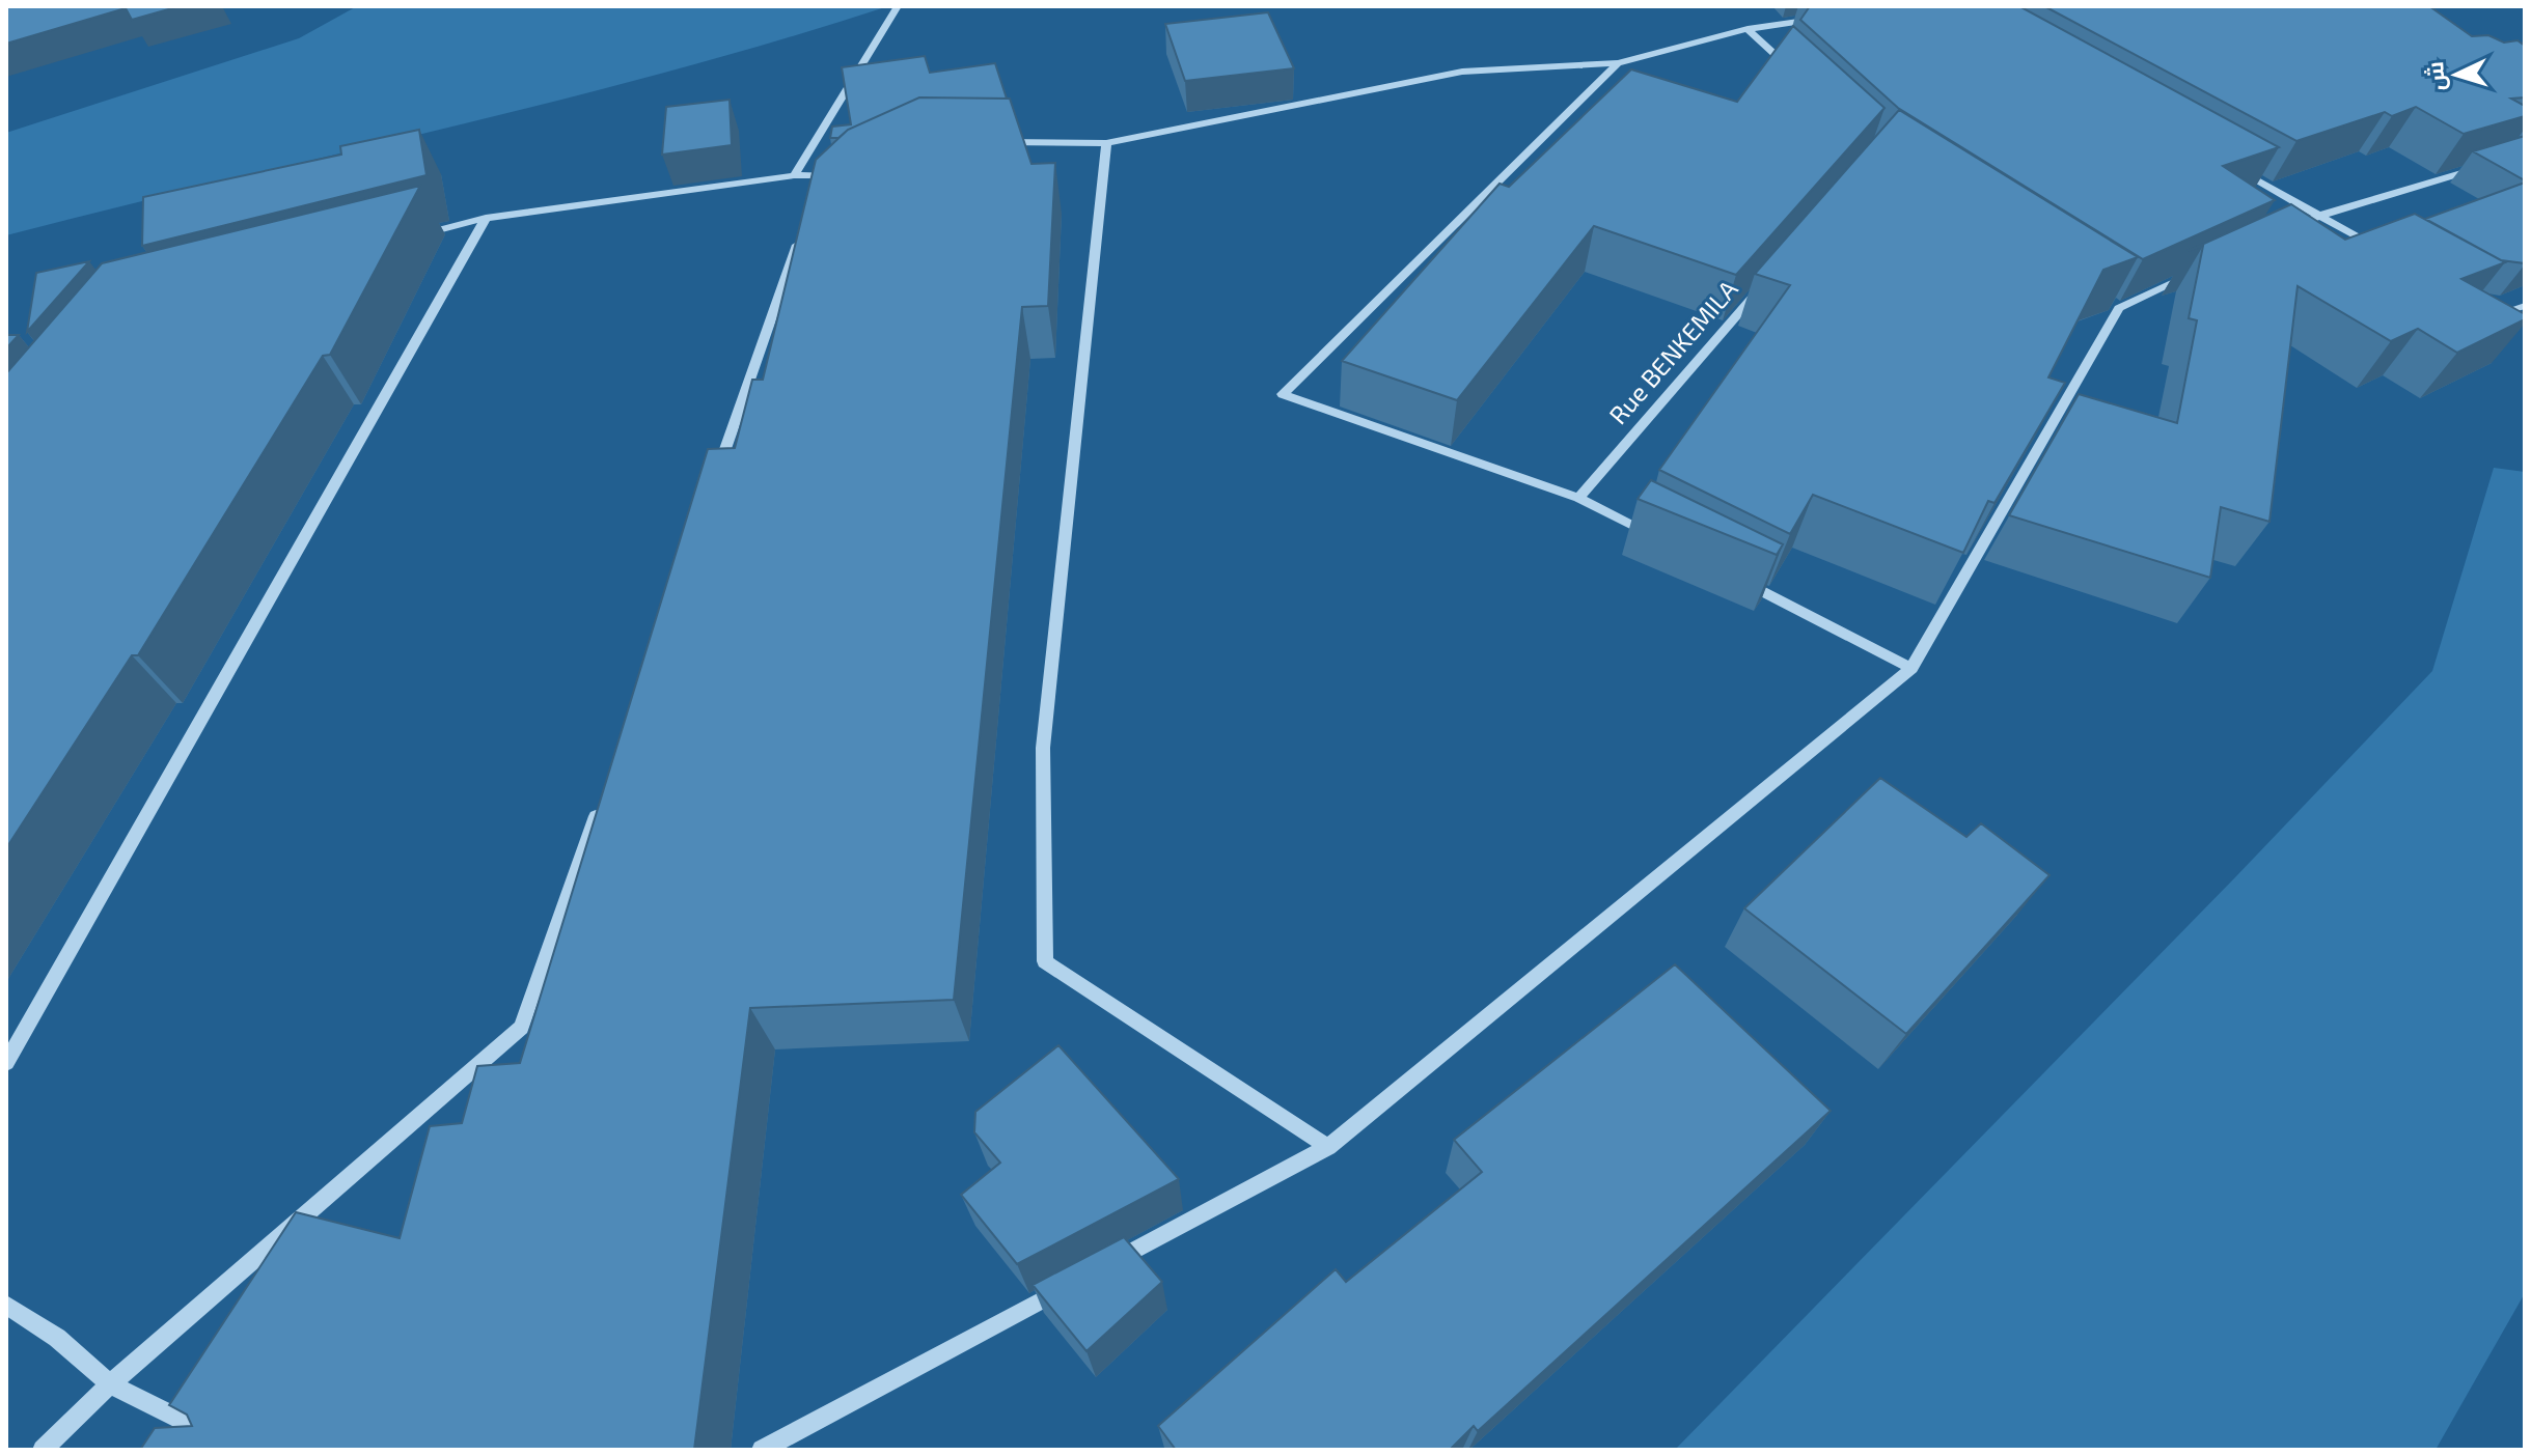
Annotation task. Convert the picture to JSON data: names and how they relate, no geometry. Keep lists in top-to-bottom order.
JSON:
{
  "streets": {
    "street": ["Rue BENKEMILA"]
  },
  "north": "left"
}
